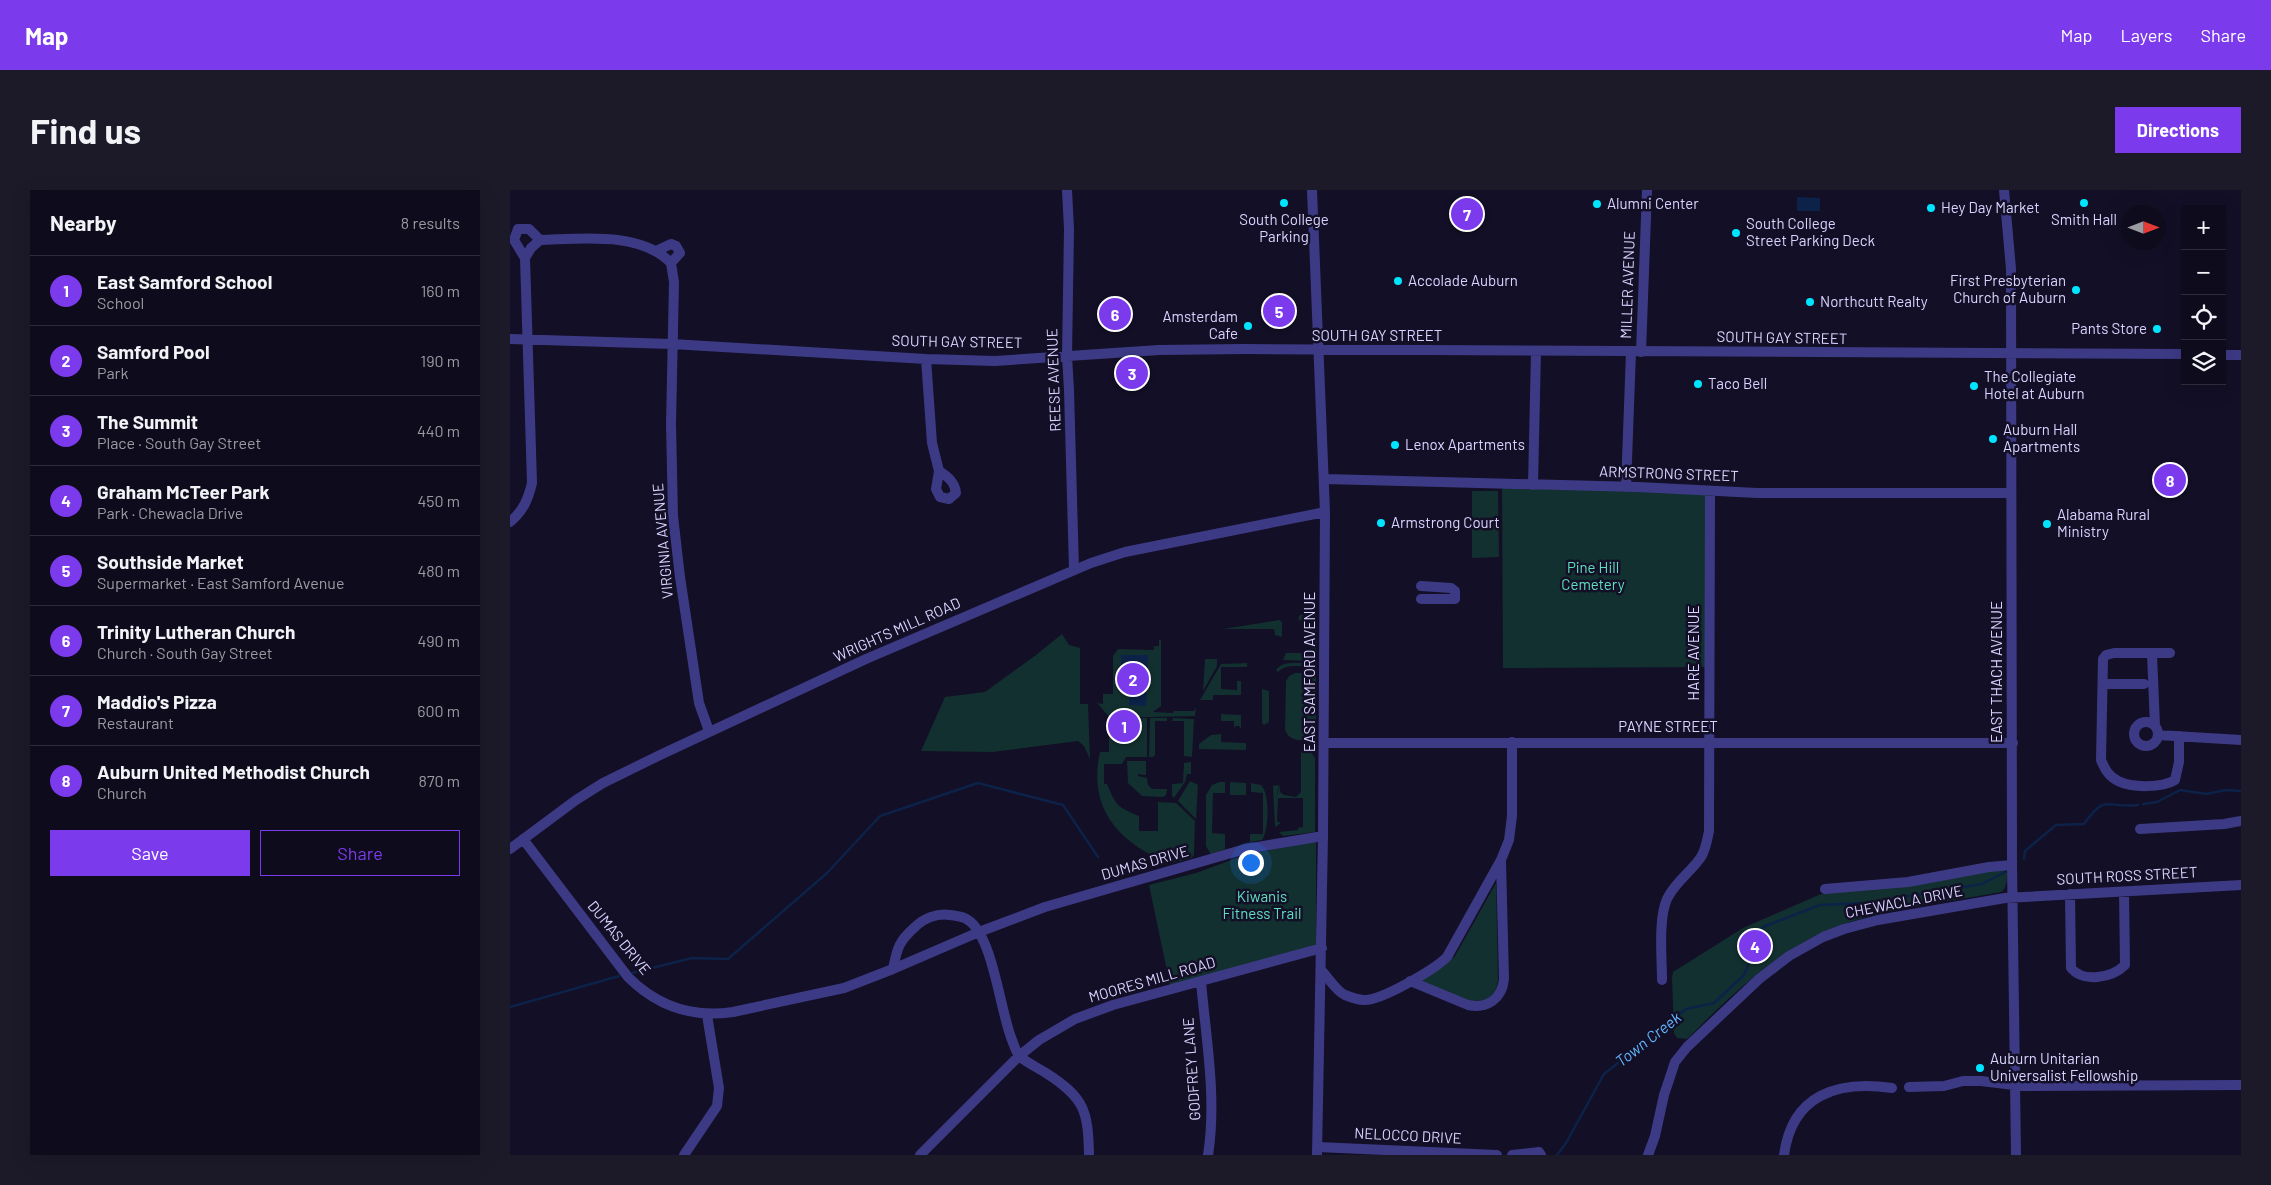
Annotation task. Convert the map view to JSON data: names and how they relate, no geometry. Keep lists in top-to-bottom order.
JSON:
{
  "streets": {
    "street": [
      "MILLER AVENUE",
      "SOUTH GAY STREET",
      "REESE AVENUE",
      "ARMSTRONG STREET",
      "VIRGINIA AVENUE",
      "WRIGHTS MILL ROAD",
      "HARE AVENUE",
      "EAST SAMFORD AVENUE",
      "EAST THACH AVENUE",
      "PAYNE STREET",
      "DUMAS DRIVE",
      "SOUTH ROSS STREET",
      "CHEWACLA DRIVE",
      "MOORES MILL ROAD",
      "GODFREY LANE",
      "NELOCCO DRIVE"
    ]
  },
  "crossings": [
    ["MILLER AVENUE", "SOUTH GAY STREET"],
    ["MILLER AVENUE", "ARMSTRONG STREET"],
    ["SOUTH GAY STREET", "REESE AVENUE"],
    ["SOUTH GAY STREET", "VIRGINIA AVENUE"],
    ["SOUTH GAY STREET", "EAST SAMFORD AVENUE"],
    ["SOUTH GAY STREET", "EAST THACH AVENUE"],
    ["REESE AVENUE", "WRIGHTS MILL ROAD"],
    ["ARMSTRONG STREET", "HARE AVENUE"],
    ["ARMSTRONG STREET", "EAST SAMFORD AVENUE"],
    ["ARMSTRONG STREET", "EAST THACH AVENUE"],
    ["VIRGINIA AVENUE", "WRIGHTS MILL ROAD"],
    ["WRIGHTS MILL ROAD", "EAST SAMFORD AVENUE"],
    ["WRIGHTS MILL ROAD", "DUMAS DRIVE"],
    ["HARE AVENUE", "PAYNE STREET"],
    ["EAST SAMFORD AVENUE", "PAYNE STREET"],
    ["EAST SAMFORD AVENUE", "DUMAS DRIVE"],
    ["EAST SAMFORD AVENUE", "MOORES MILL ROAD"],
    ["EAST SAMFORD AVENUE", "NELOCCO DRIVE"],
    ["EAST THACH AVENUE", "PAYNE STREET"],
    ["EAST THACH AVENUE", "SOUTH ROSS STREET"],
    ["EAST THACH AVENUE", "CHEWACLA DRIVE"],
    ["SOUTH ROSS STREET", "CHEWACLA DRIVE"],
    ["MOORES MILL ROAD", "GODFREY LANE"]
  ],
  "water": ["Town Creek"],
  "parks": ["Pine Hill Cemetery", "Kiwanis Fitness Trail"],
  "places": [
    "South College Parking",
    "Smith Hall",
    "Alumni Center",
    "Hey Day Market",
    "South College Street Parking Deck",
    "Accolade Auburn",
    "First Presbyterian Church of Auburn",
    "Northcutt Realty",
    "Amsterdam Cafe",
    "Pants Store",
    "Taco Bell",
    "The Collegiate Hotel at Auburn",
    "Auburn Hall Apartments",
    "Lenox Apartments",
    "Armstrong Court",
    "Alabama Rural Ministry",
    "Auburn Unitarian Universalist Fellowship"
  ],
  "north": "right",
  "page": {
    "header": "Map",
    "nav": ["Map", "Layers", "Share"],
    "buttons": [
      "Directions",
      ["Save", "Share"]
    ],
    "title": "Find us",
    "heading": ["Nearby", "8 results"],
    "pins": [
      "7",
      "5",
      "6",
      "3",
      "8",
      "2",
      "1",
      "4"
    ],
    "map_buttons": ["+", "−"],
    "list": [
      {
        "mark": "1",
        "name": "East Samford School",
        "note": "School",
        "value": "160 m"
      },
      {
        "mark": "2",
        "name": "Samford Pool",
        "note": "Park",
        "value": "190 m"
      },
      {
        "mark": "3",
        "name": "The Summit",
        "note": "Place · South Gay Street",
        "value": "440 m"
      },
      {
        "mark": "4",
        "name": "Graham McTeer Park",
        "note": "Park · Chewacla Drive",
        "value": "450 m"
      },
      {
        "mark": "5",
        "name": "Southside Market",
        "note": "Supermarket · East Samford Avenue",
        "value": "480 m"
      },
      {
        "mark": "6",
        "name": "Trinity Lutheran Church",
        "note": "Church · South Gay Street",
        "value": "490 m"
      },
      {
        "mark": "7",
        "name": "Maddio's Pizza",
        "note": "Restaurant",
        "value": "600 m"
      },
      {
        "mark": "8",
        "name": "Auburn United Methodist Church",
        "note": "Church",
        "value": "870 m"
      }
    ]
  }
}
